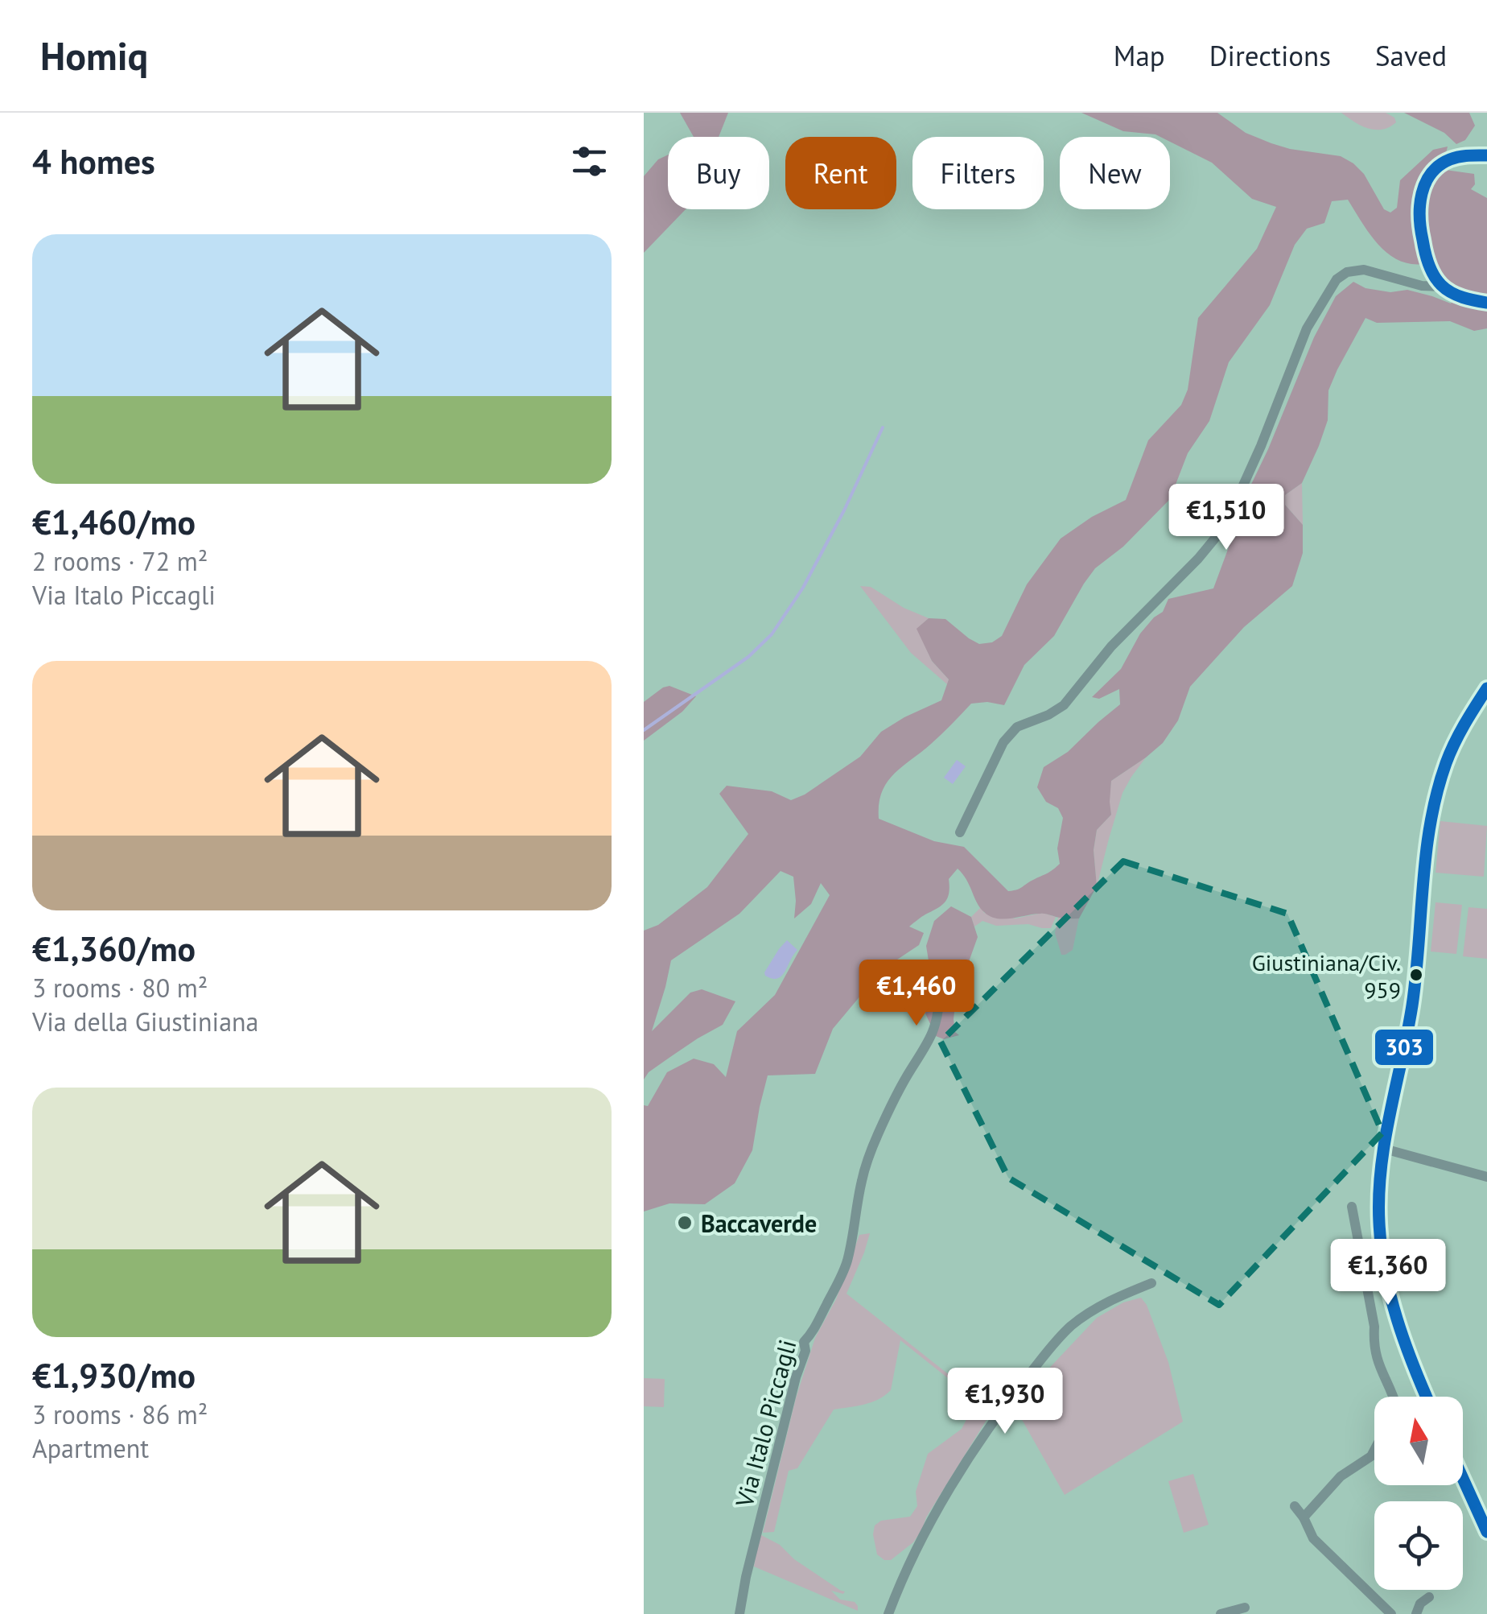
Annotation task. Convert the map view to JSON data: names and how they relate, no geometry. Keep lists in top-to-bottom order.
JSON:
{
  "streets": {
    "street": ["Via Italo Piccagli"]
  },
  "places": ["Giustiniana/Civ. 959", "Baccaverde"],
  "lines": ["transit line 303"],
  "north": "top",
  "page": {
    "header": "Homiq",
    "nav": ["Map", "Directions", "Saved"],
    "heading": "4 homes",
    "chip": [
      "Buy",
      "Rent",
      "Filters",
      "New"
    ],
    "list": [
      {
        "name": "€1,460/mo",
        "note": "2 rooms · 72 m² · Via Italo Piccagli"
      },
      {
        "name": "€1,360/mo",
        "note": "3 rooms · 80 m² · Via della Giustiniana"
      },
      {
        "name": "€1,930/mo",
        "note": "3 rooms · 86 m² · Apartment"
      }
    ],
    "price": [
      "€1,510",
      "€1,460",
      "€1,360",
      "€1,930"
    ]
  }
}
